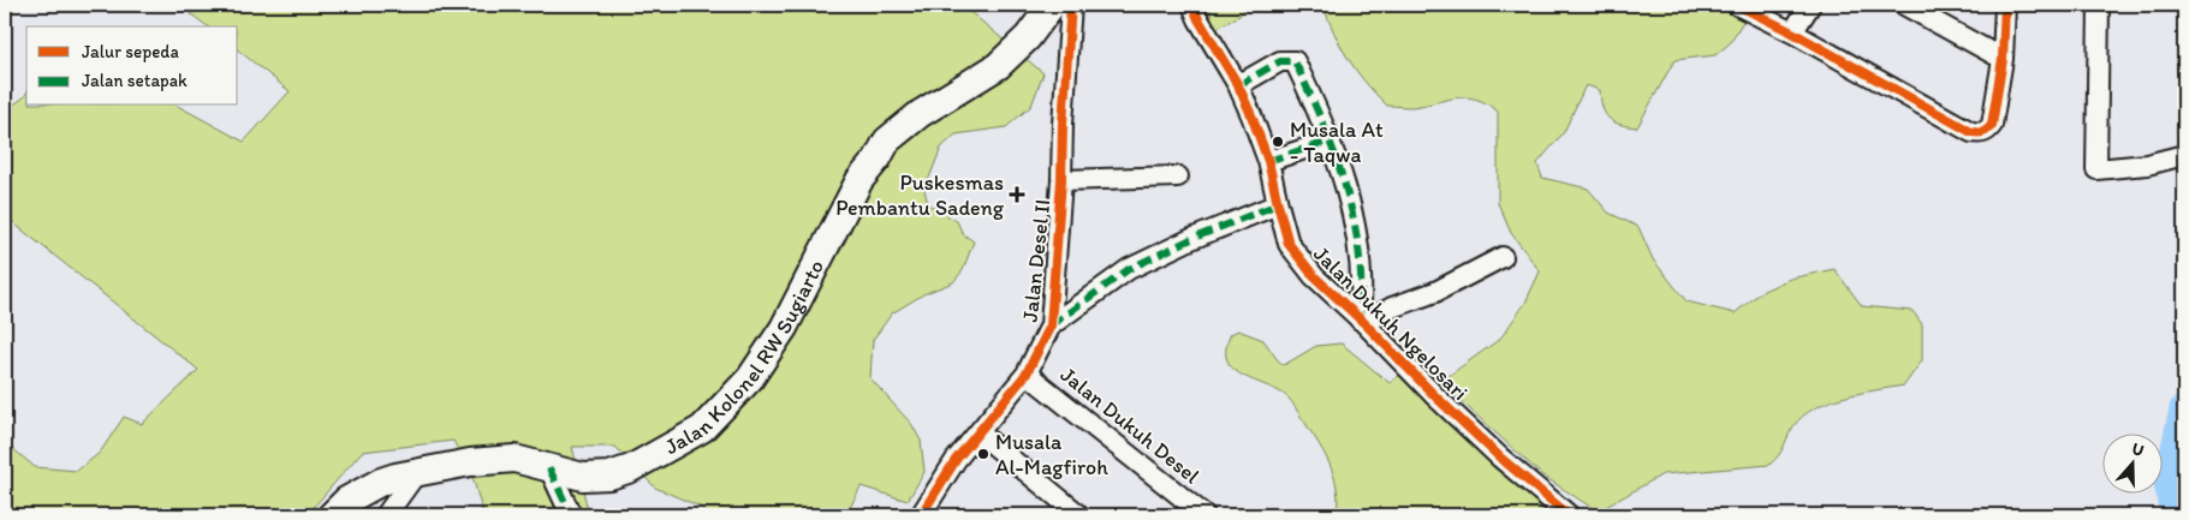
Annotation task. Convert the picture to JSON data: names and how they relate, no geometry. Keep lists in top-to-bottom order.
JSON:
{
  "streets": {
    "main road": ["Jalan Kolonel RW Sugiarto"],
    "street": ["Jalan Desel II", "Jalan Dukuh Ngelosari", "Jalan Dukuh Desel"]
  },
  "crossings": [
    ["Jalan Desel II", "Jalan Dukuh Desel"]
  ],
  "places": {
    "other": ["Musala At - Taqwa", "Musala Al-Magfiroh"],
    "health": ["Puskesmas Pembantu Sadeng"]
  },
  "legend": ["Jalur sepeda", "Jalan setapak"],
  "north": "top"
}
